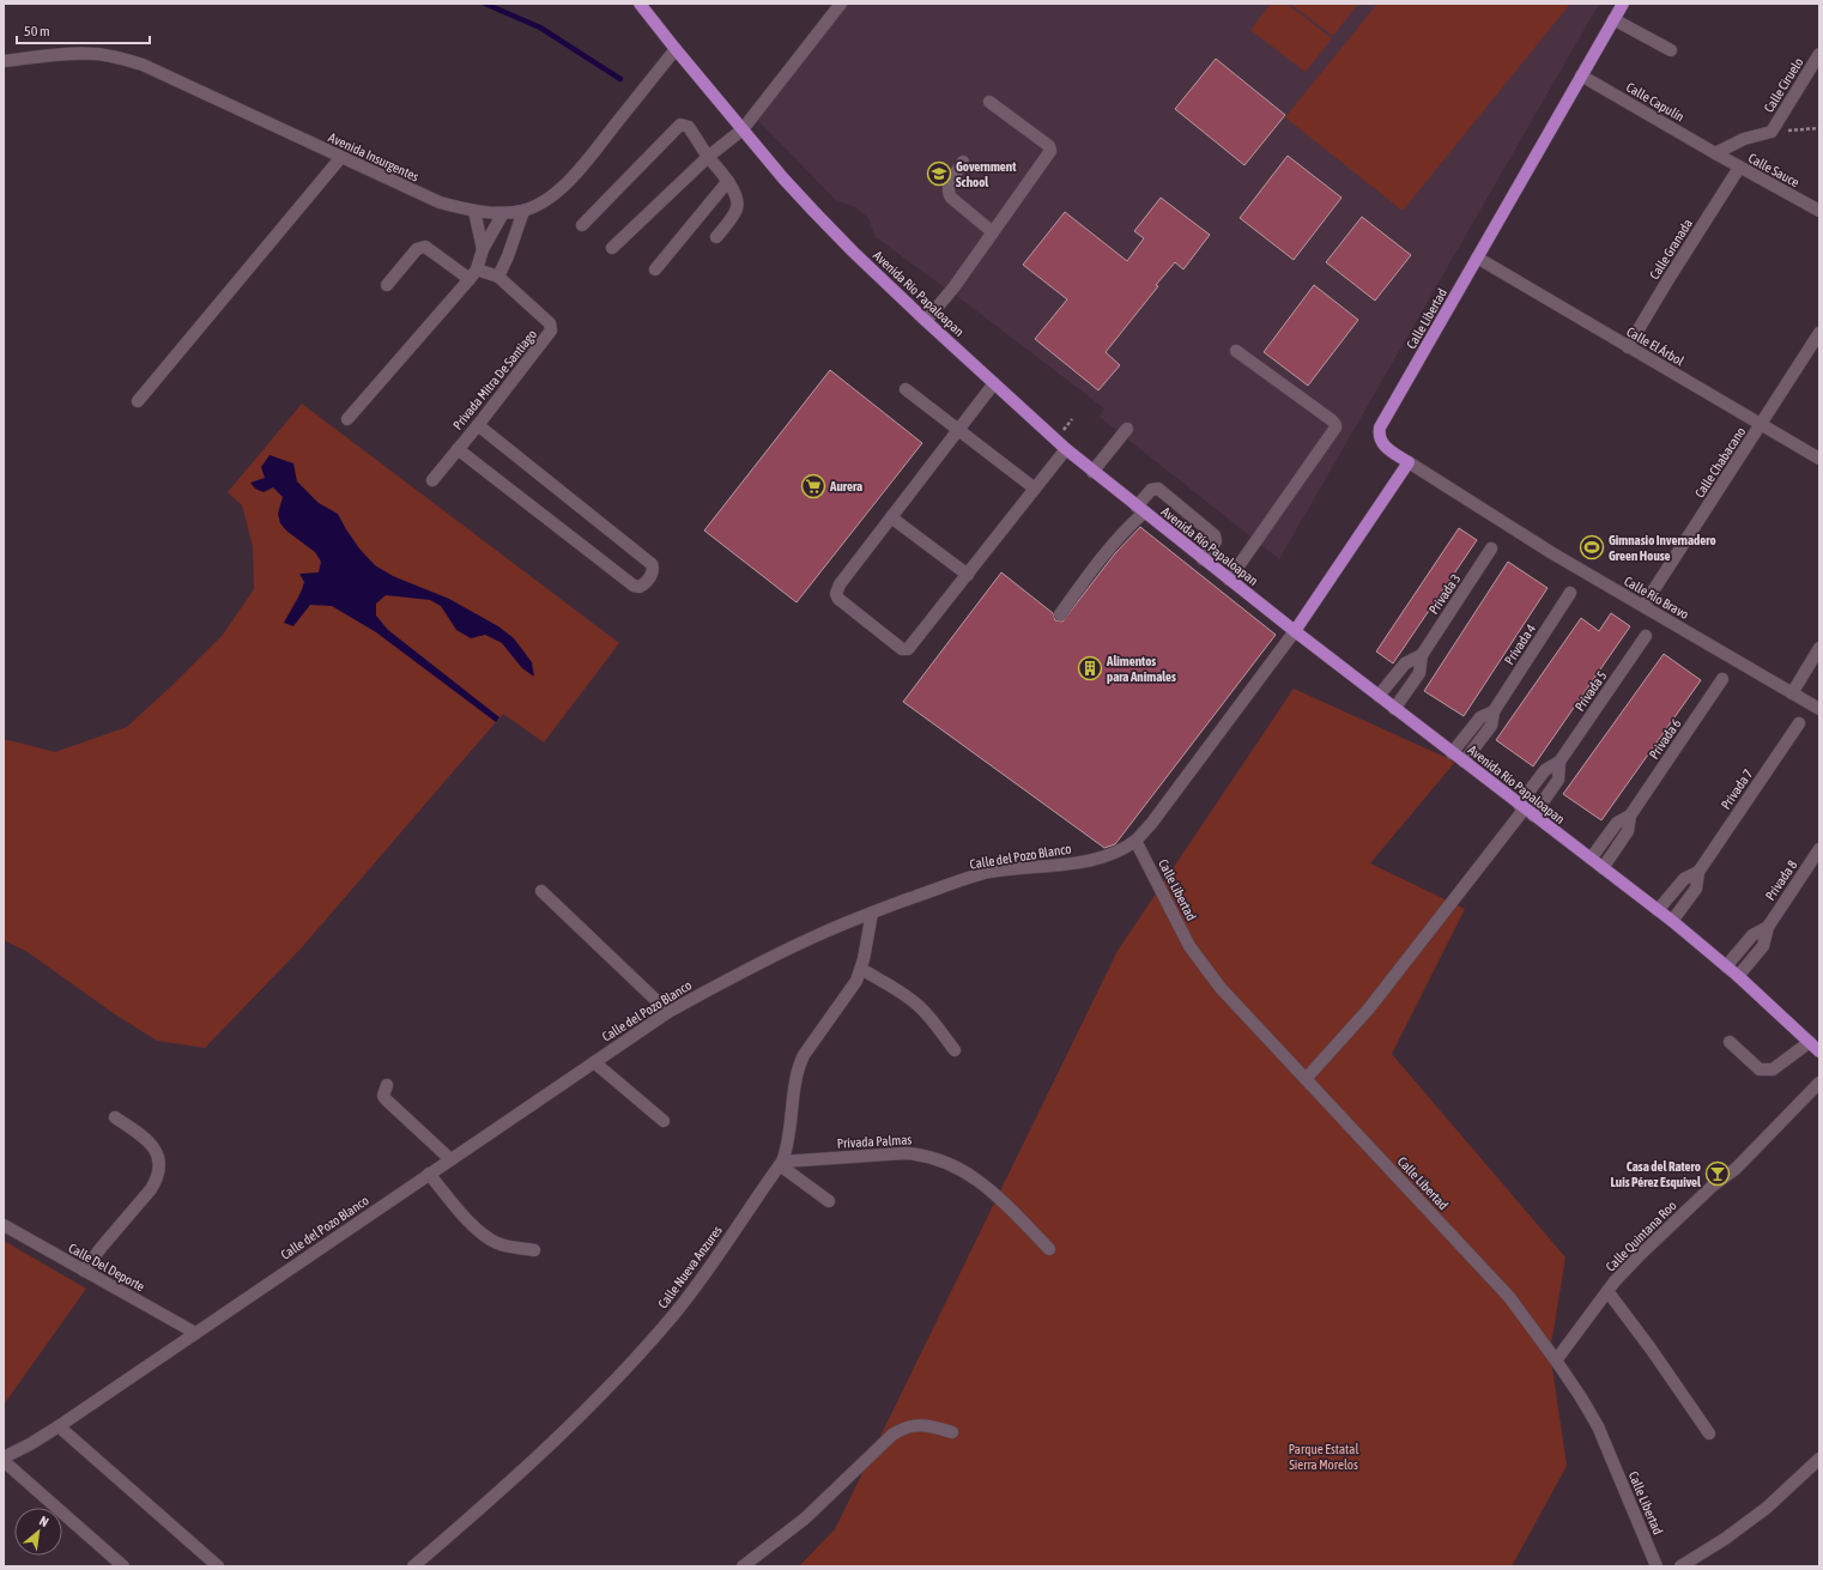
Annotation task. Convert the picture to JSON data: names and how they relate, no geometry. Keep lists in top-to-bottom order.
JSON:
{
  "streets": {
    "main road": ["Avenida Río Papaloapan", "Calle Libertad"],
    "street": [
      "Calle Ciruelo",
      "Calle Capulín",
      "Avenida Insurgentes",
      "Calle Sauce",
      "Calle Granada",
      "Calle El Árbol",
      "Privada Mitra De Santiago",
      "Calle Chabacano",
      "Privada 3",
      "Calle Río Bravo",
      "Privada 4",
      "Privada 5",
      "Privada 6",
      "Privada 7",
      "Calle del Pozo Blanco",
      "Privada 8",
      "Privada Palmas",
      "Calle Quintana Roo",
      "Calle Del Deporte",
      "Calle Nueva Anzures"
    ]
  },
  "crossings": [
    ["Calle Capulín", "Calle Sauce"],
    ["Calle Capulín", "Calle Libertad"],
    ["Avenida Insurgentes", "Avenida Río Papaloapan"],
    ["Calle Sauce", "Calle Granada"],
    ["Calle Granada", "Calle El Árbol"],
    ["Avenida Río Papaloapan", "Privada 3"],
    ["Avenida Río Papaloapan", "Privada 4"],
    ["Avenida Río Papaloapan", "Privada 5"],
    ["Avenida Río Papaloapan", "Privada 6"],
    ["Avenida Río Papaloapan", "Privada 7"],
    ["Avenida Río Papaloapan", "Calle del Pozo Blanco"],
    ["Avenida Río Papaloapan", "Privada 8"],
    ["Calle Libertad", "Calle El Árbol"],
    ["Calle Libertad", "Calle Río Bravo"],
    ["Calle Libertad", "Calle del Pozo Blanco"],
    ["Calle Libertad", "Calle Quintana Roo"],
    ["Calle El Árbol", "Calle Chabacano"],
    ["Calle Chabacano", "Calle Río Bravo"],
    ["Calle del Pozo Blanco", "Calle Del Deporte"],
    ["Calle del Pozo Blanco", "Calle Nueva Anzures"],
    ["Privada Palmas", "Calle Nueva Anzures"]
  ],
  "parks": ["Parque Estatal Sierra Morelos"],
  "places": {
    "school or university": ["Government School"],
    "supermarket": ["Aurera"],
    "sports": ["Gimnasio Invernadero Green House"],
    "building": ["Alimentos para Animales"],
    "bar": ["Casa del Ratero Luis Pérez Esquivel"]
  },
  "scale_bar": "50 m",
  "north": "top right"
}
